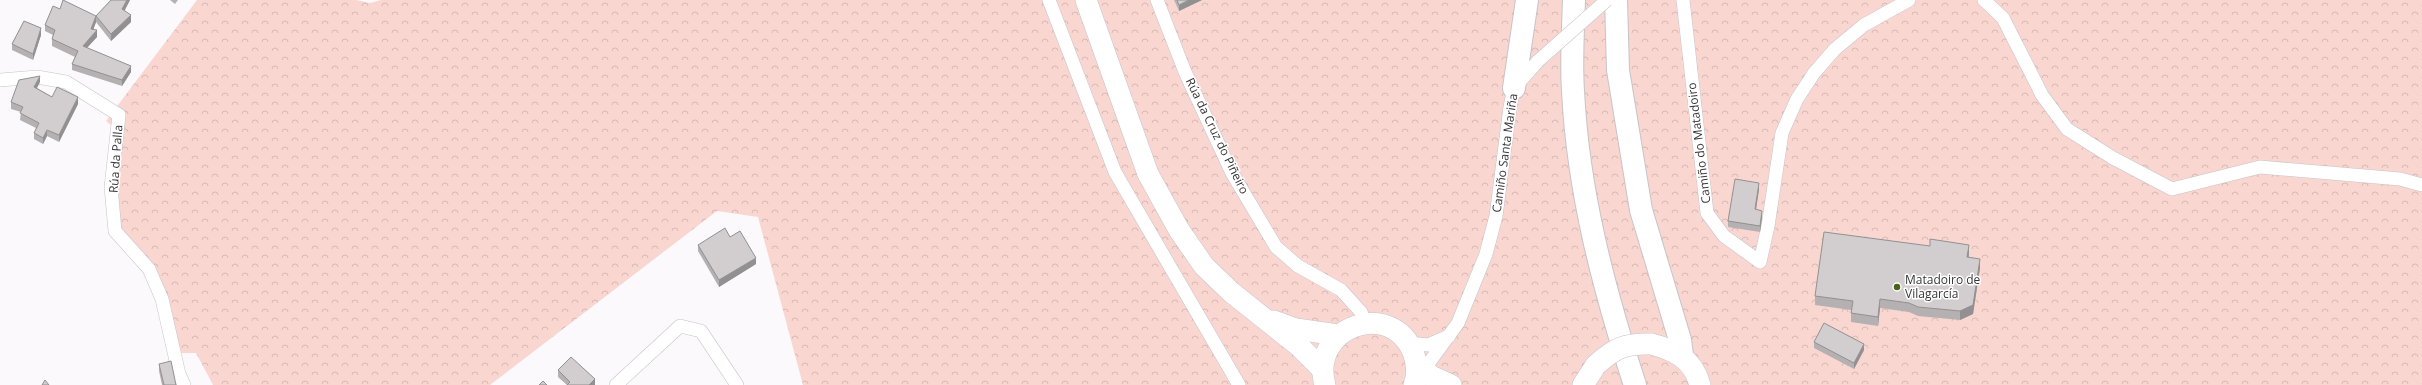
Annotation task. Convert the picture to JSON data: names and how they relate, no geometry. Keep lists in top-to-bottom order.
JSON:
{
  "streets": {
    "street": [
      "Rúa da Cruz do Piñeiro",
      "Camiño do Matadoiro",
      "Camiño Santa Mariña",
      "Rúa da Palla"
    ]
  },
  "places": ["Matadoiro de Vilagarcía"]
}
